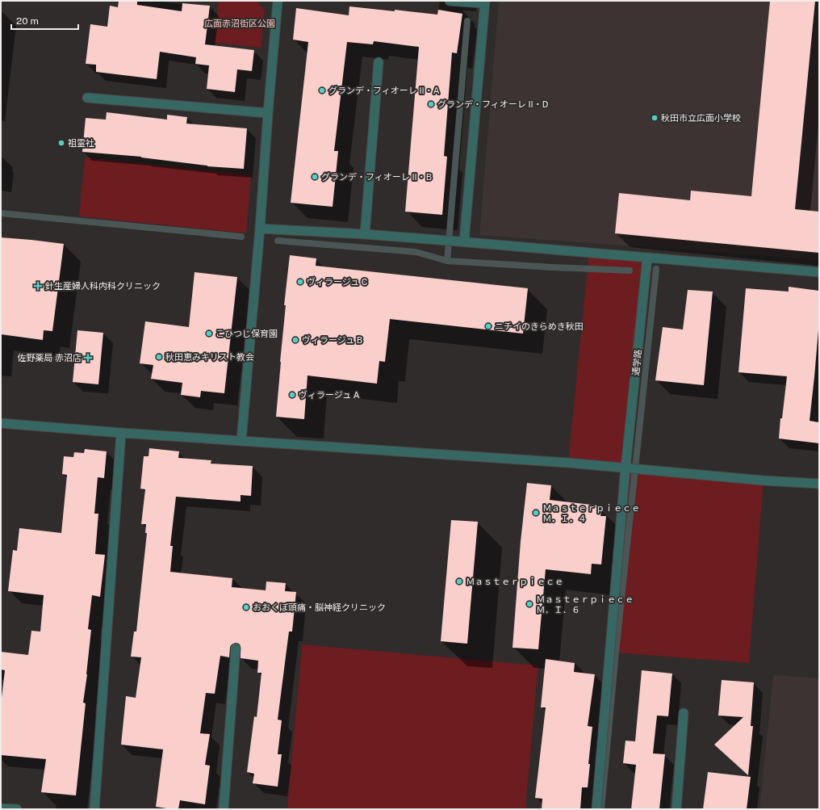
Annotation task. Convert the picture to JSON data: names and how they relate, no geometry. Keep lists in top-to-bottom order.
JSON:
{
  "streets": {
    "street": ["通学路"]
  },
  "parks": ["広面赤沼街区公園"],
  "places": {
    "other": [
      "グランデ・フィオーレ II・A",
      "グランデ・フィオーレ II・D",
      "秋田市立広面小学校",
      "祖霊社",
      "グランデ・フィオーレ II・B",
      "ヴィラージュ C",
      "ニチイのきらめき秋田",
      "こひつじ保育園",
      "ヴィラージュ B",
      "秋田恵みキリスト教会",
      "ヴィラージュ A",
      "Ｍａｓｔｅｒｐｉｅｃｅ Ｍ．Ｉ．４",
      "Ｍａｓｔｅｒｐｉｅｃｅ",
      "Ｍａｓｔｅｒｐｉｅｃｅ Ｍ．Ｉ．６",
      "おおくぼ頭痛・脳神経クリニック"
    ],
    "health": ["針生産婦人科内科クリニック", "佐野薬局 赤沼店"]
  },
  "scale_bar": "20 m"
}
